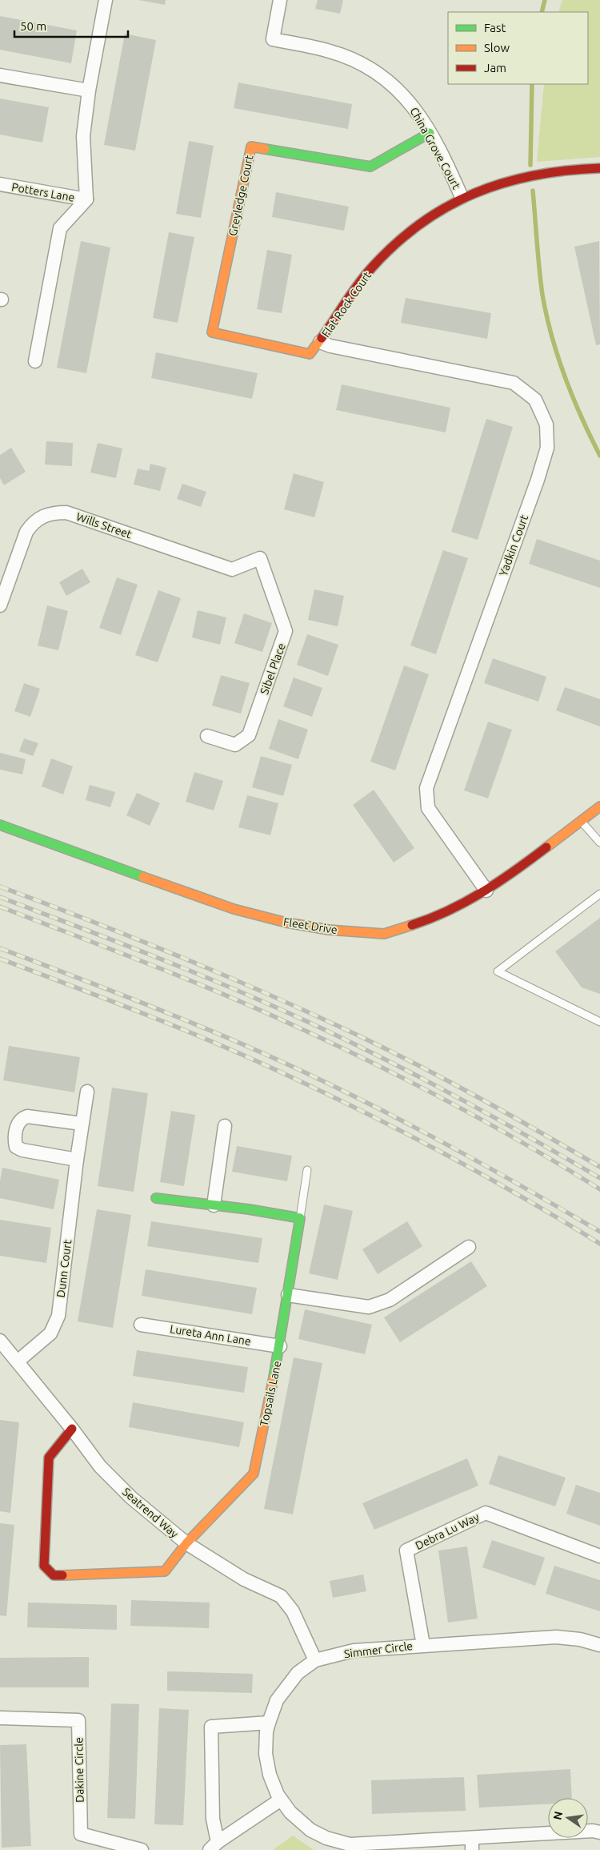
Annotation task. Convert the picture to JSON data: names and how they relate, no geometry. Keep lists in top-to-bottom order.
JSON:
{
  "streets": {
    "street": [
      "China Grove Court",
      "Potters Lane",
      "Greyledge Court",
      "Flat Rock Court",
      "Wills Street",
      "Yadkin Court",
      "Sibel Place",
      "Fleet Drive",
      "Dunn Court",
      "Lureta Ann Lane",
      "Topsails Lane",
      "Seatrend Way",
      "Debra Lu Way",
      "Simmer Circle",
      "Dakine Circle"
    ]
  },
  "crossings": [
    ["China Grove Court", "Greyledge Court"],
    ["China Grove Court", "Flat Rock Court"],
    ["Greyledge Court", "Flat Rock Court"],
    ["Flat Rock Court", "Yadkin Court"],
    ["Wills Street", "Sibel Place"],
    ["Yadkin Court", "Fleet Drive"],
    ["Dunn Court", "Seatrend Way"],
    ["Lureta Ann Lane", "Topsails Lane"],
    ["Topsails Lane", "Seatrend Way"],
    ["Seatrend Way", "Simmer Circle"],
    ["Debra Lu Way", "Simmer Circle"]
  ],
  "legend": ["Fast", "Slow", "Jam"],
  "scale_bar": "50 m",
  "north": "left"
}
